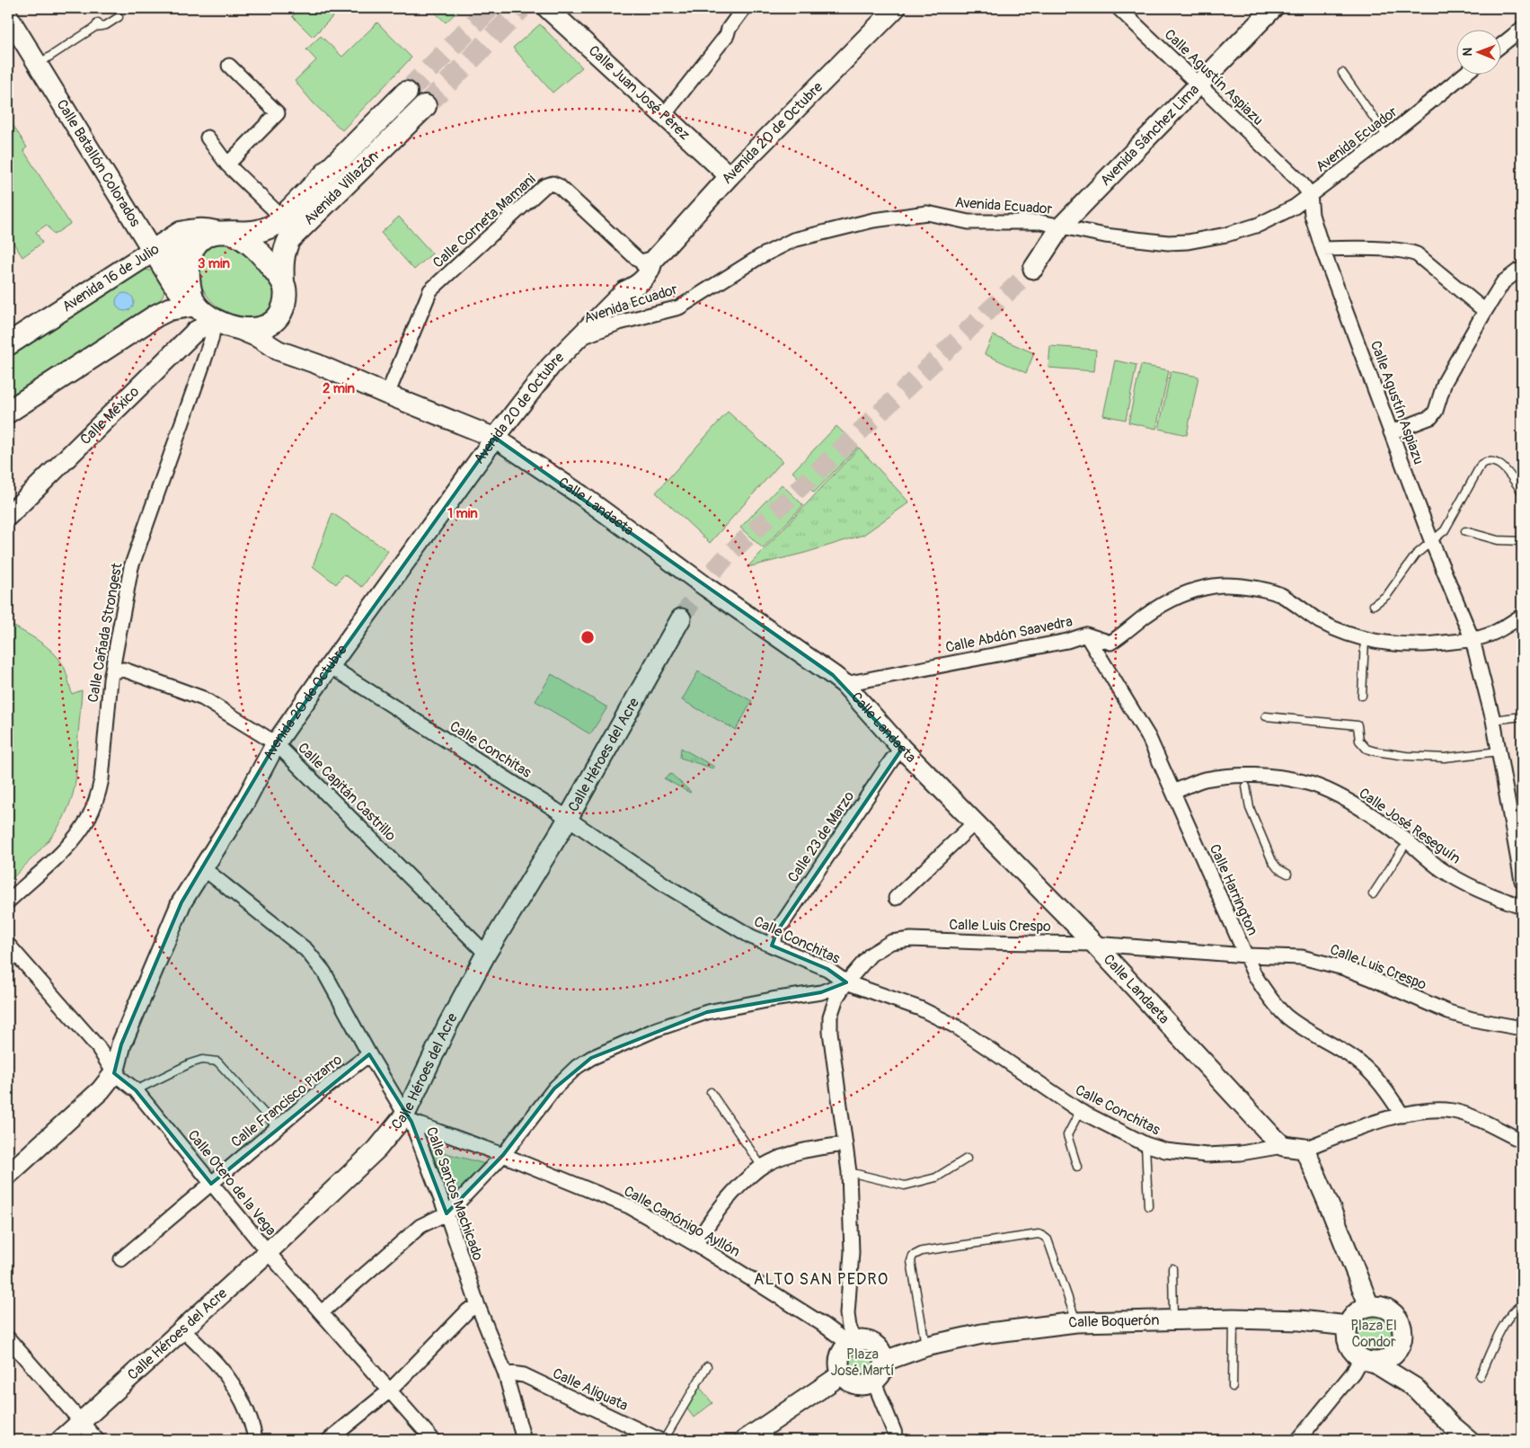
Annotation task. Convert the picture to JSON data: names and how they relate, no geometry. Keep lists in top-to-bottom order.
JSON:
{
  "streets": {
    "main road": [
      "Calle Juan José Pérez",
      "Avenida 20 de Octubre",
      "Avenida Sánchez Lima",
      "Calle Batallón Colorados",
      "Avenida Villazón",
      "Avenida 16 de Julio",
      "Calle México",
      "Calle Landaeta",
      "Calle Héroes del Acre",
      "Calle Boquerón"
    ],
    "street": [
      "Calle Agustín Aspiazu",
      "Avenida Ecuador",
      "Calle Corneta Mamani",
      "Calle Cañada Strongest",
      "Calle Abdón Saavedra",
      "Calle Conchitas",
      "Calle Capitán Castrillo",
      "Calle José Reseguín",
      "Calle 23 de Marzo",
      "Calle Harrington",
      "Calle Luis Crespo",
      "Calle Francisco Pizarro",
      "Calle Otero de la Vega",
      "Calle Santos Machicado",
      "Calle Canónigo Ayllón",
      "Calle Aliguata"
    ]
  },
  "crossings": [
    ["Calle Agustín Aspiazu", "Avenida Sánchez Lima"],
    ["Calle Agustín Aspiazu", "Avenida Ecuador"],
    ["Calle Agustín Aspiazu", "Calle Abdón Saavedra"],
    ["Calle Juan José Pérez", "Avenida 20 de Octubre"],
    ["Avenida 20 de Octubre", "Avenida Ecuador"],
    ["Avenida 20 de Octubre", "Calle Corneta Mamani"],
    ["Avenida 20 de Octubre", "Calle Landaeta"],
    ["Avenida 20 de Octubre", "Calle Conchitas"],
    ["Avenida 20 de Octubre", "Calle Capitán Castrillo"],
    ["Avenida 20 de Octubre", "Calle Otero de la Vega"],
    ["Avenida 20 de Octubre", "Calle Santos Machicado"],
    ["Avenida Sánchez Lima", "Avenida Ecuador"],
    ["Calle Batallón Colorados", "Avenida Villazón"],
    ["Calle Batallón Colorados", "Avenida 16 de Julio"],
    ["Calle Batallón Colorados", "Calle México"],
    ["Calle Batallón Colorados", "Calle Landaeta"],
    ["Calle Batallón Colorados", "Calle Cañada Strongest"],
    ["Avenida Villazón", "Avenida 16 de Julio"],
    ["Avenida Villazón", "Calle México"],
    ["Avenida Villazón", "Calle Landaeta"],
    ["Avenida Villazón", "Calle Cañada Strongest"],
    ["Calle Corneta Mamani", "Calle Landaeta"],
    ["Avenida 16 de Julio", "Calle México"],
    ["Avenida 16 de Julio", "Calle Landaeta"],
    ["Avenida 16 de Julio", "Calle Cañada Strongest"],
    ["Calle México", "Calle Landaeta"],
    ["Calle México", "Calle Cañada Strongest"],
    ["Calle Landaeta", "Calle Cañada Strongest"],
    ["Calle Landaeta", "Calle Abdón Saavedra"],
    ["Calle Landaeta", "Calle Conchitas"],
    ["Calle Landaeta", "Calle 23 de Marzo"],
    ["Calle Landaeta", "Calle Luis Crespo"],
    ["Calle Cañada Strongest", "Calle Capitán Castrillo"],
    ["Calle Abdón Saavedra", "Calle Harrington"],
    ["Calle Conchitas", "Calle Héroes del Acre"],
    ["Calle Conchitas", "Calle 23 de Marzo"],
    ["Calle Conchitas", "Calle Luis Crespo"],
    ["Calle Héroes del Acre", "Calle Capitán Castrillo"],
    ["Calle Héroes del Acre", "Calle Otero de la Vega"],
    ["Calle Héroes del Acre", "Calle Santos Machicado"],
    ["Calle Héroes del Acre", "Calle Canónigo Ayllón"],
    ["Calle José Reseguín", "Calle Harrington"],
    ["Calle Harrington", "Calle Luis Crespo"],
    ["Calle Luis Crespo", "Calle Canónigo Ayllón"],
    ["Calle Luis Crespo", "Calle Boquerón"],
    ["Calle Francisco Pizarro", "Calle Otero de la Vega"],
    ["Calle Francisco Pizarro", "Calle Santos Machicado"],
    ["Calle Santos Machicado", "Calle Canónigo Ayllón"],
    ["Calle Santos Machicado", "Calle Aliguata"],
    ["Calle Canónigo Ayllón", "Calle Boquerón"]
  ],
  "districts": ["ALTO SAN PEDRO"],
  "parks": ["Plaza El Condor", "Plaza José Martí"],
  "north": "left",
  "rings": ["3 min", "2 min", "1 min"]
}
